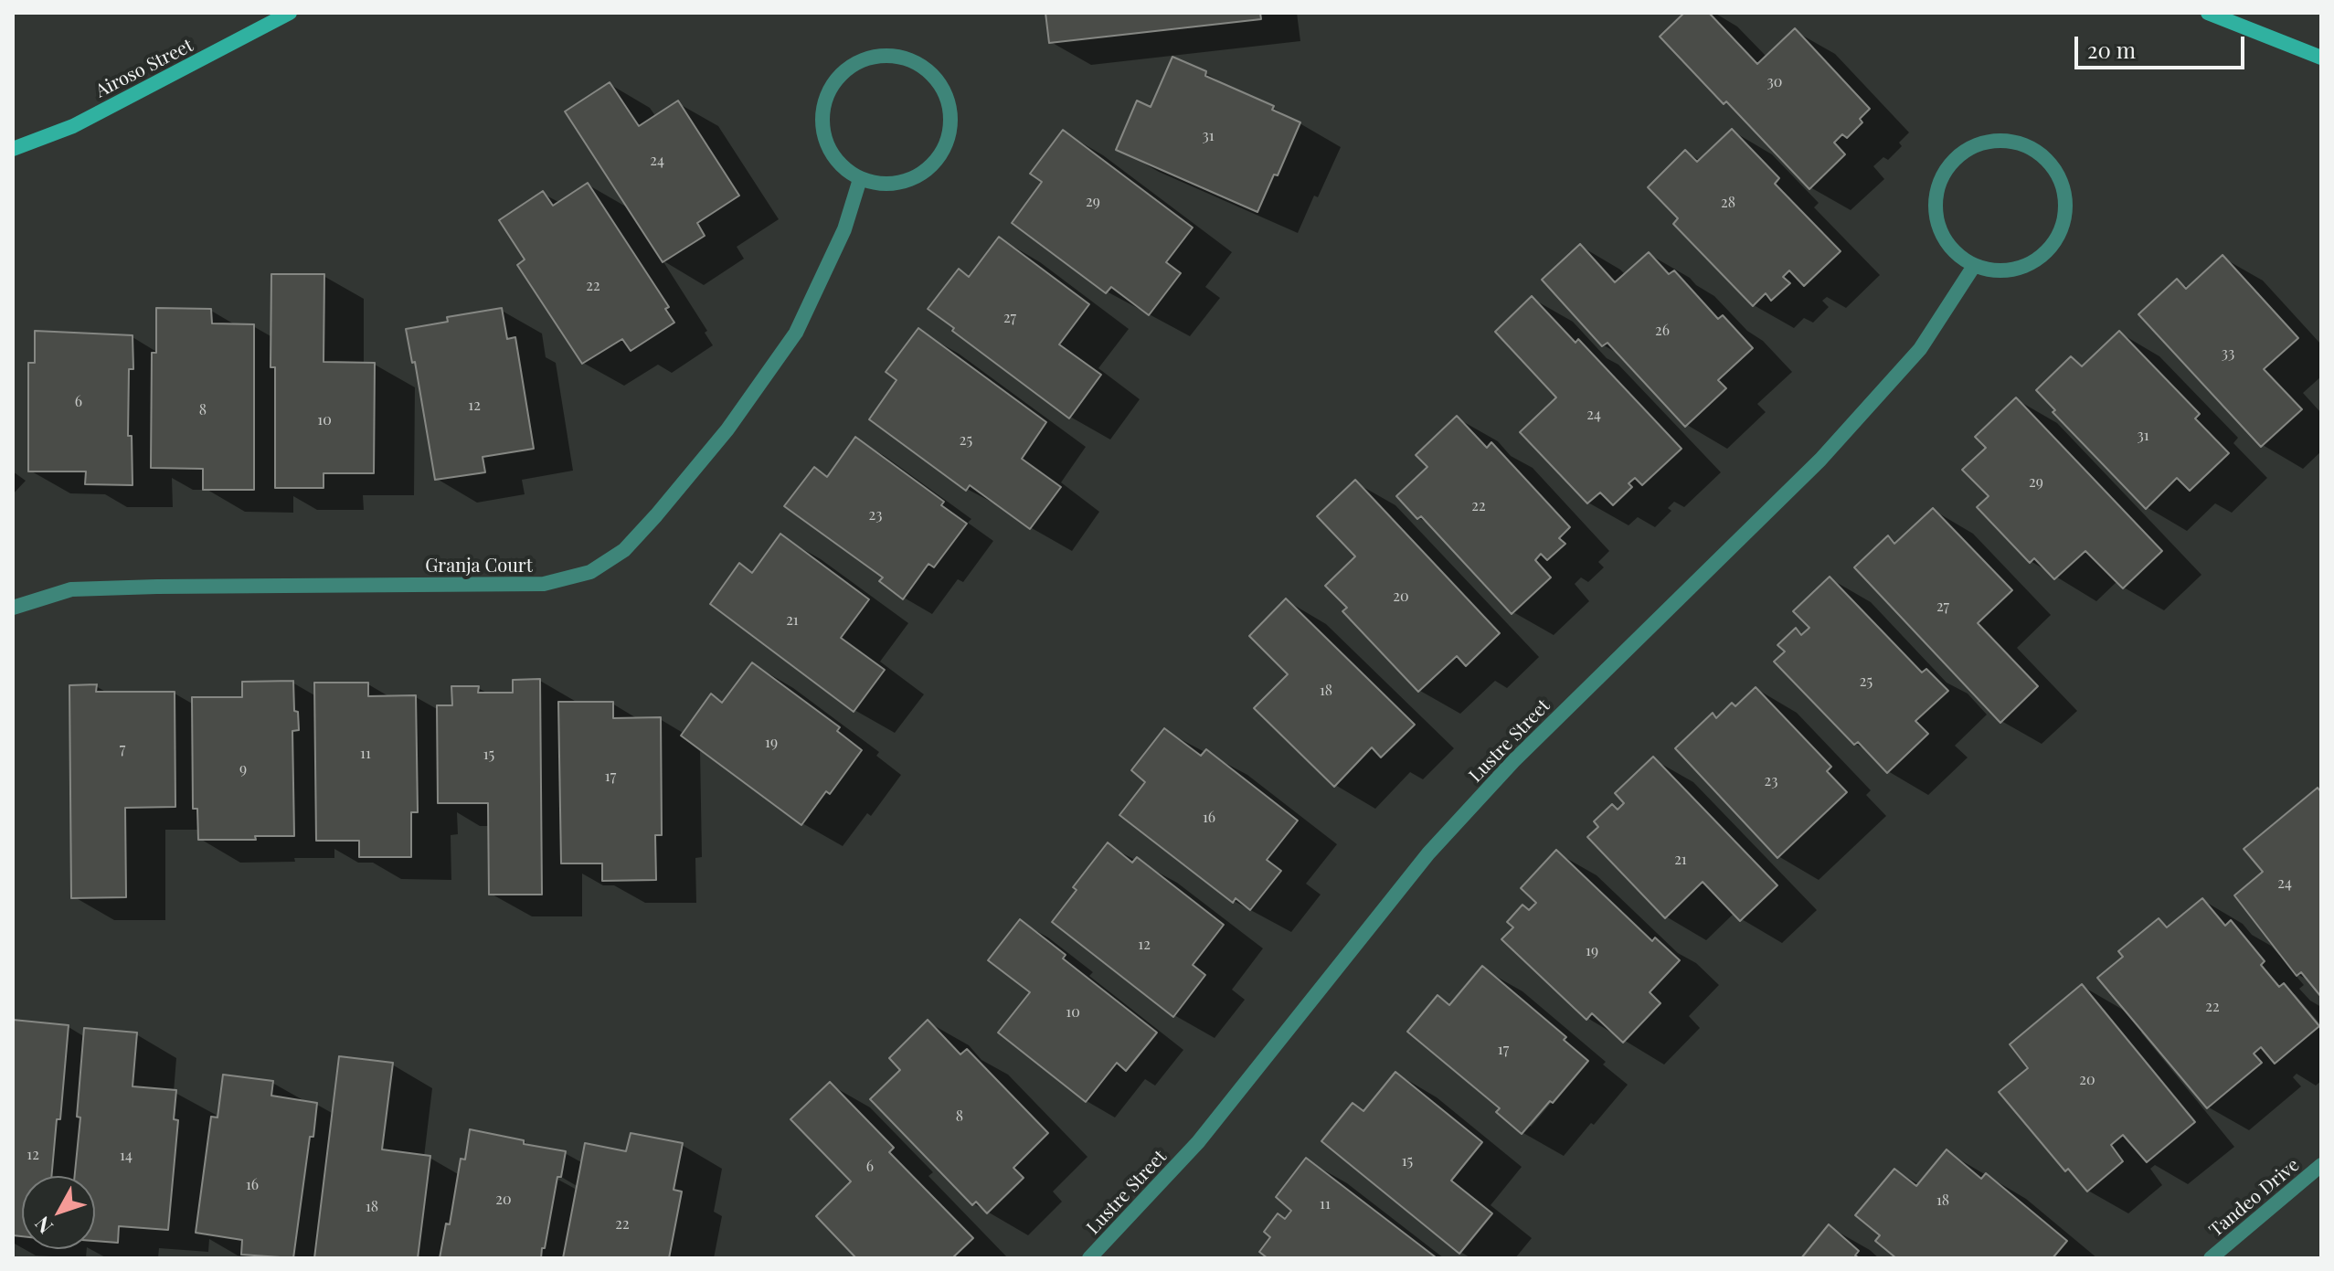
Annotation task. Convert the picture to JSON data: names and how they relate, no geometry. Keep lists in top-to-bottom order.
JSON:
{
  "streets": {
    "street": [
      "Airoso Street",
      "Granja Court",
      "Lustre Street",
      "Tandeo Drive"
    ]
  },
  "house_numbers": [
    "30",
    "31",
    "24",
    "29",
    "28",
    "22",
    "27",
    "26",
    "33",
    "6",
    "12",
    "8",
    "24",
    "10",
    "31",
    "25",
    "29",
    "22",
    "23",
    "20",
    "27",
    "21",
    "25",
    "18",
    "19",
    "7",
    "11",
    "15",
    "9",
    "17",
    "23",
    "16",
    "21",
    "24",
    "12",
    "19",
    "22",
    "10",
    "17",
    "20",
    "8",
    "12",
    "14",
    "15",
    "6",
    "16",
    "20",
    "18",
    "11",
    "18",
    "22"
  ],
  "scale_bar": "20 m",
  "north": "bottom left"
}
